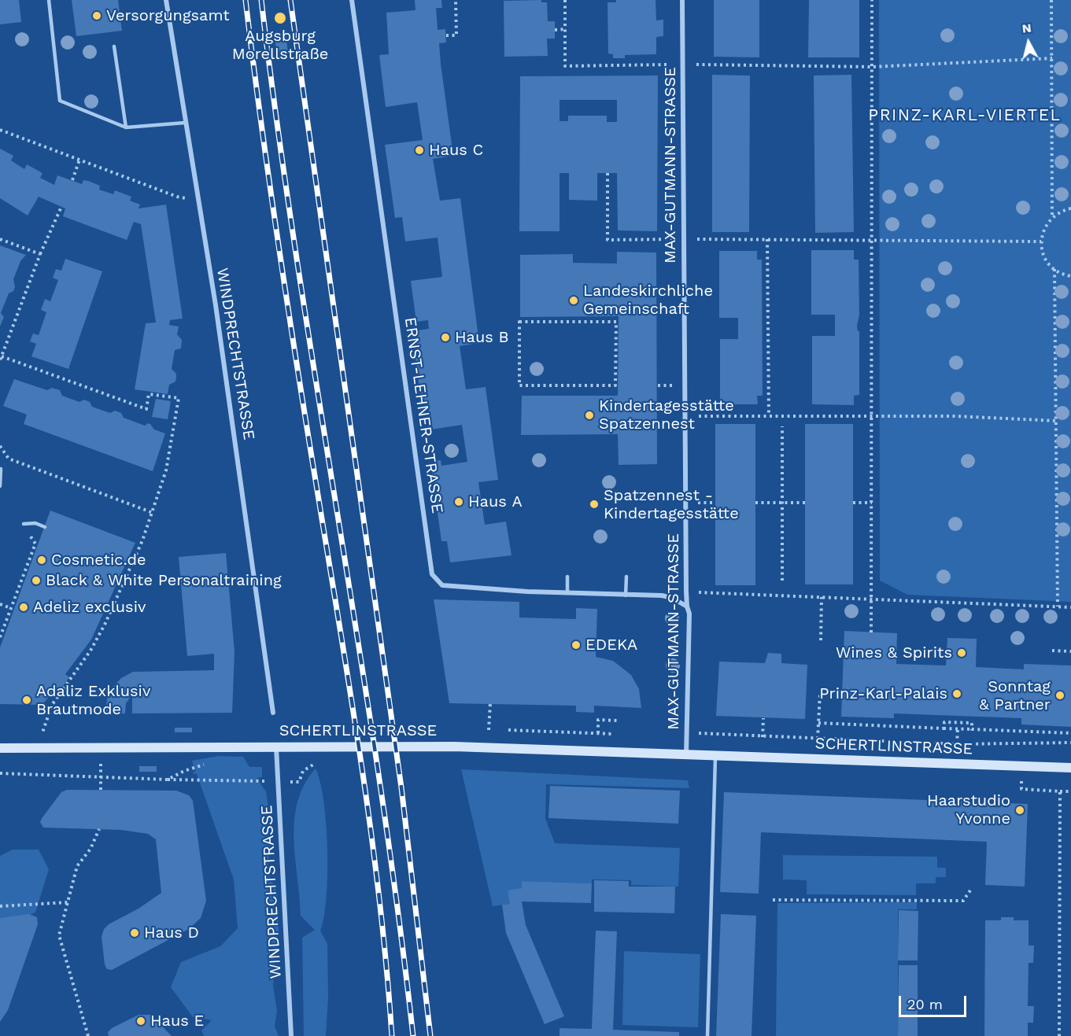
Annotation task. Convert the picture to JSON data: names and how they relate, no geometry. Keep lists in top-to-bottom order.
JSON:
{
  "streets": {
    "street": [
      "MAX-GUTMANN-STRASSE",
      "WINDPRECHTSTRASSE",
      "ERNST-LEHNER-STRASSE",
      "SCHERTLINSTRASSE"
    ]
  },
  "crossings": [
    ["MAX-GUTMANN-STRASSE", "ERNST-LEHNER-STRASSE"],
    ["MAX-GUTMANN-STRASSE", "SCHERTLINSTRASSE"],
    ["WINDPRECHTSTRASSE", "SCHERTLINSTRASSE"]
  ],
  "districts": ["PRINZ-KARL-VIERTEL"],
  "places": [
    "Versorgungsamt",
    "Augsburg Morellstraße",
    "Haus C",
    "Landeskirchliche Gemeinschaft",
    "Haus B",
    "Kindertagesstätte Spatzennest",
    "Haus A",
    "Spatzennest - Kindertagesstätte",
    "Cosmetic.de",
    "Black & White Personaltraining",
    "Adeliz exclusiv",
    "EDEKA",
    "Wines & Spirits",
    "Prinz-Karl-Palais",
    "Sonntag & Partner",
    "Adaliz Exklusiv Brautmode",
    "Haarstudio Yvonne",
    "Haus D",
    "Haus E"
  ],
  "scale_bar": "20 m",
  "north": "top"
}
